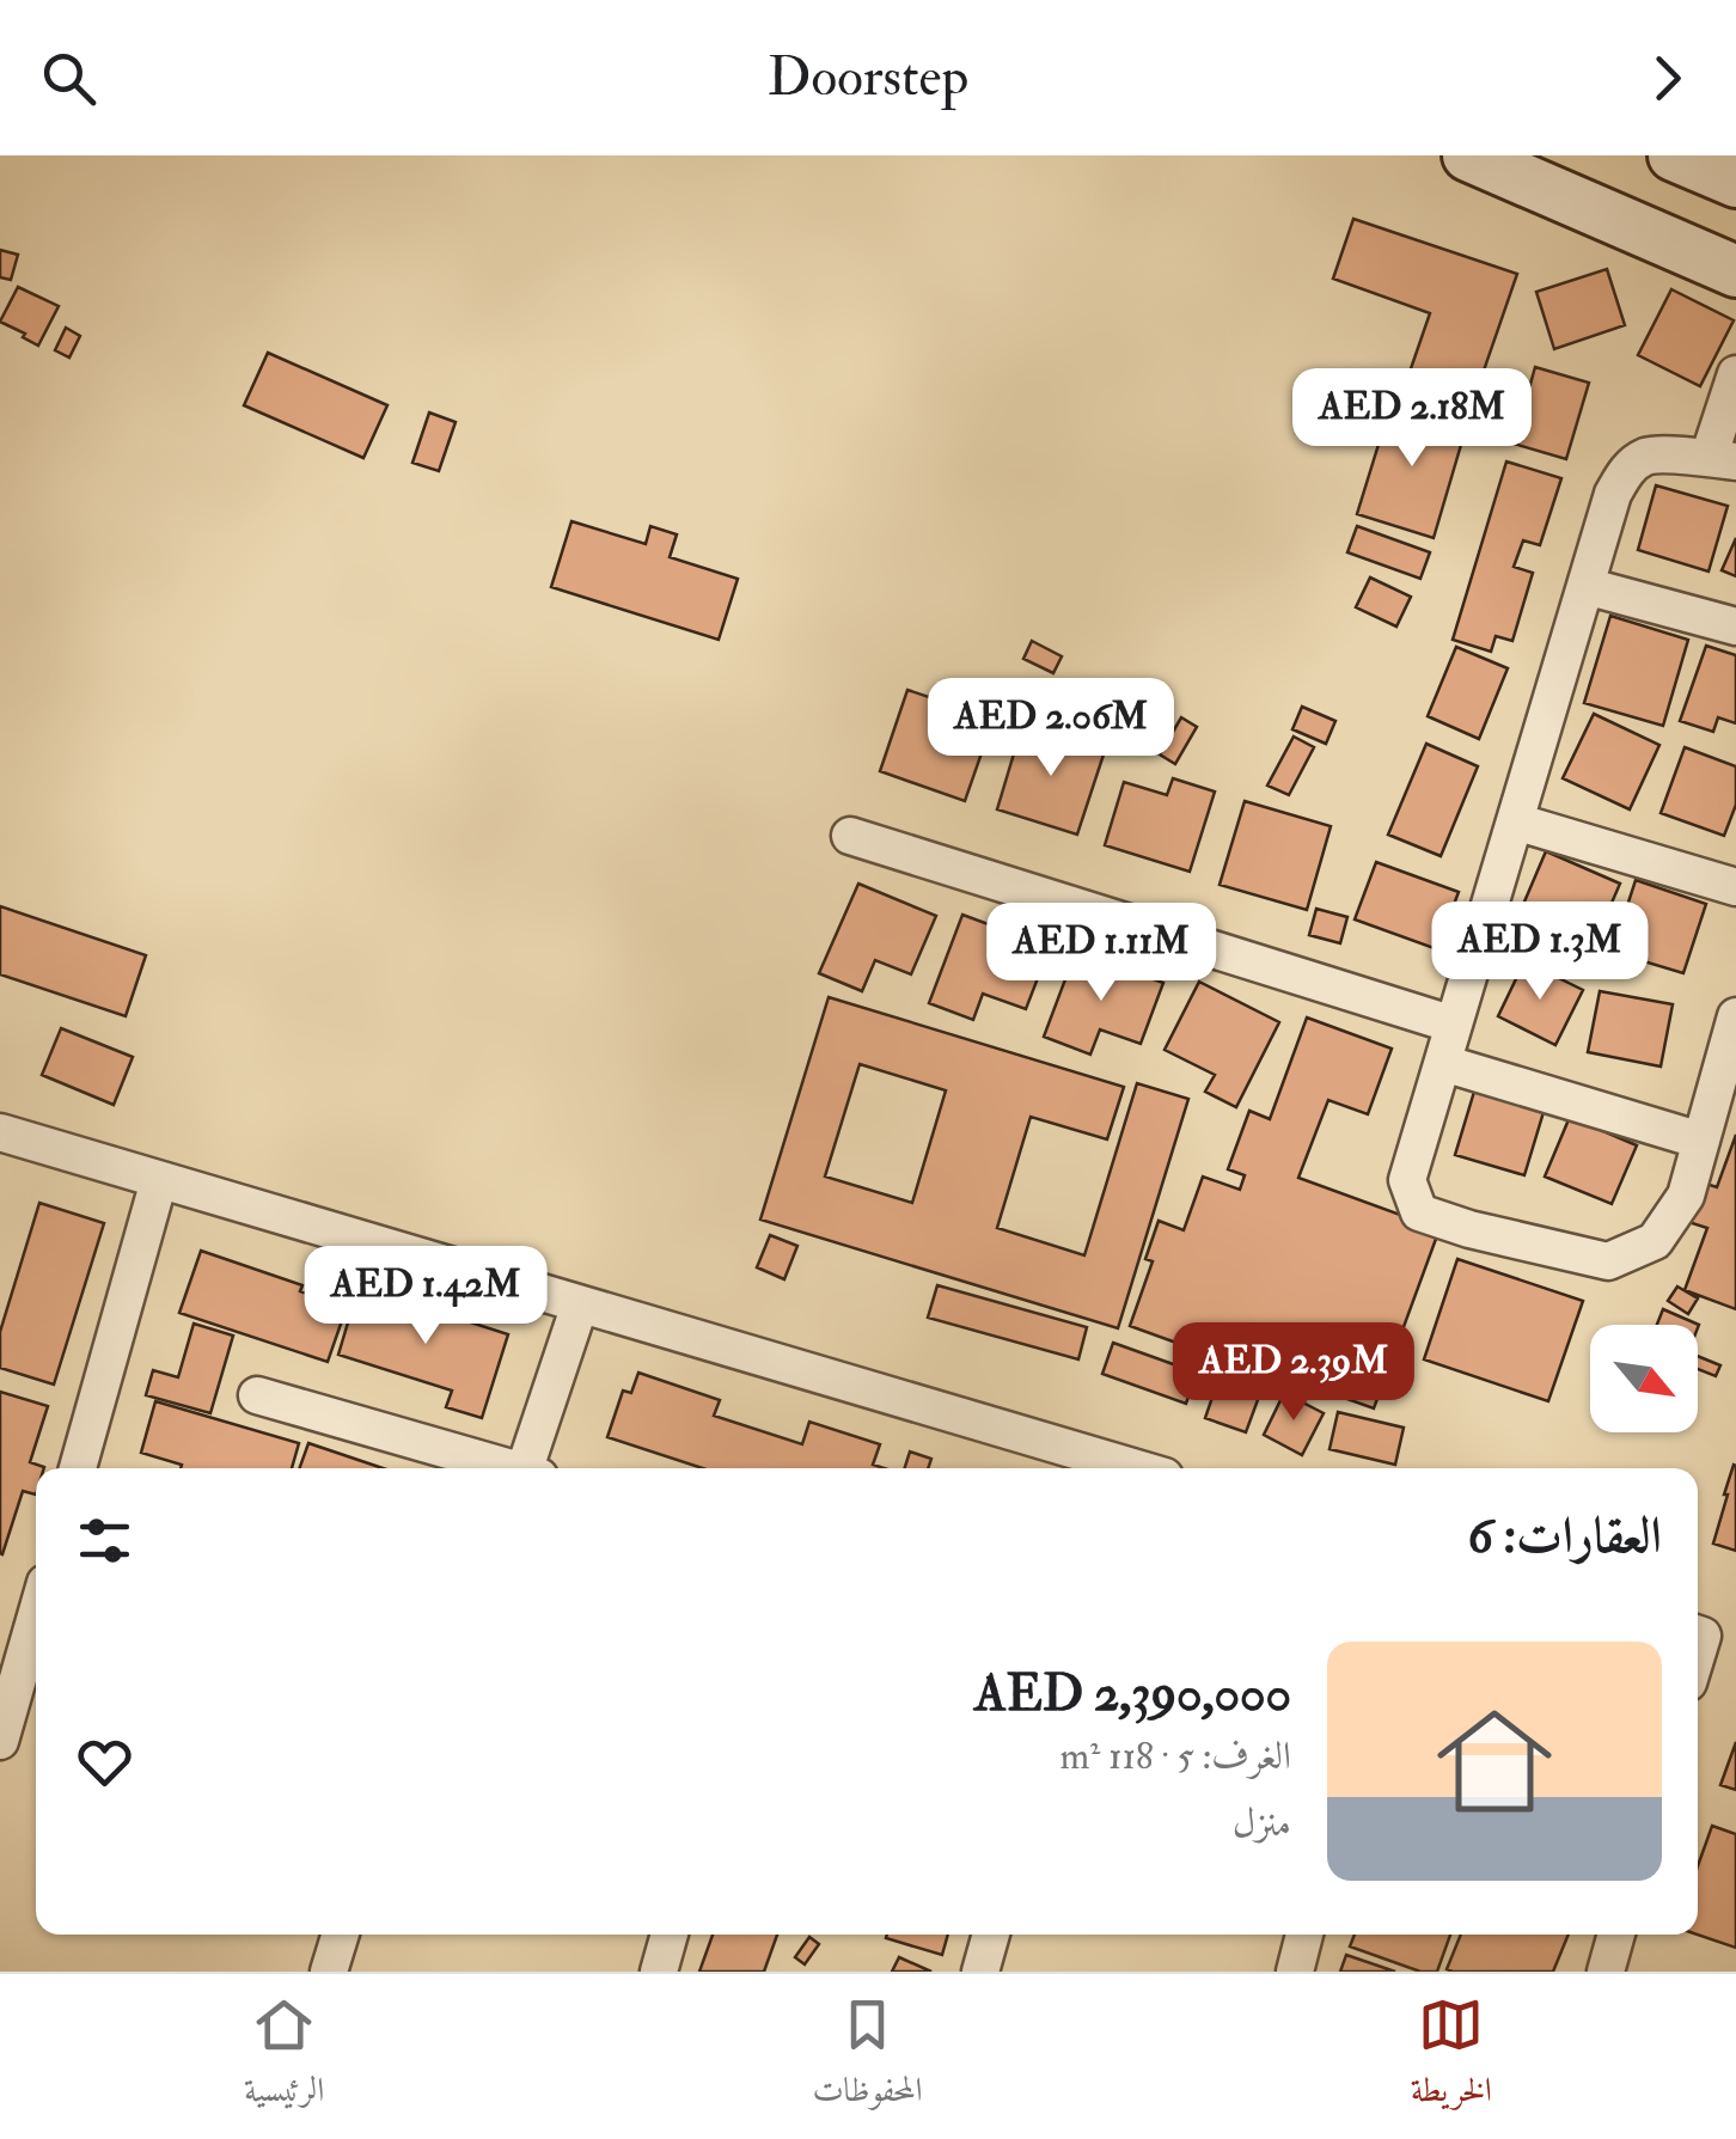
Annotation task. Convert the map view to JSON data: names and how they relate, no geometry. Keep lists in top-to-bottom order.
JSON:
{
  "north": "bottom right",
  "page": {
    "header": "Doorstep",
    "price": [
      "AED 2.18M",
      "AED 2.06M",
      "AED 1.3M",
      "AED 1.11M",
      "AED 1.42M",
      "AED 2.39M"
    ],
    "heading": "العقارات: 6",
    "list": [
      {
        "name": "AED 2,390,000",
        "note": "الغرف: 5 · 118 m² · منزل"
      }
    ],
    "tabs": ["الخريطة", "المحفوظات", "الرئيسية"]
  }
}
